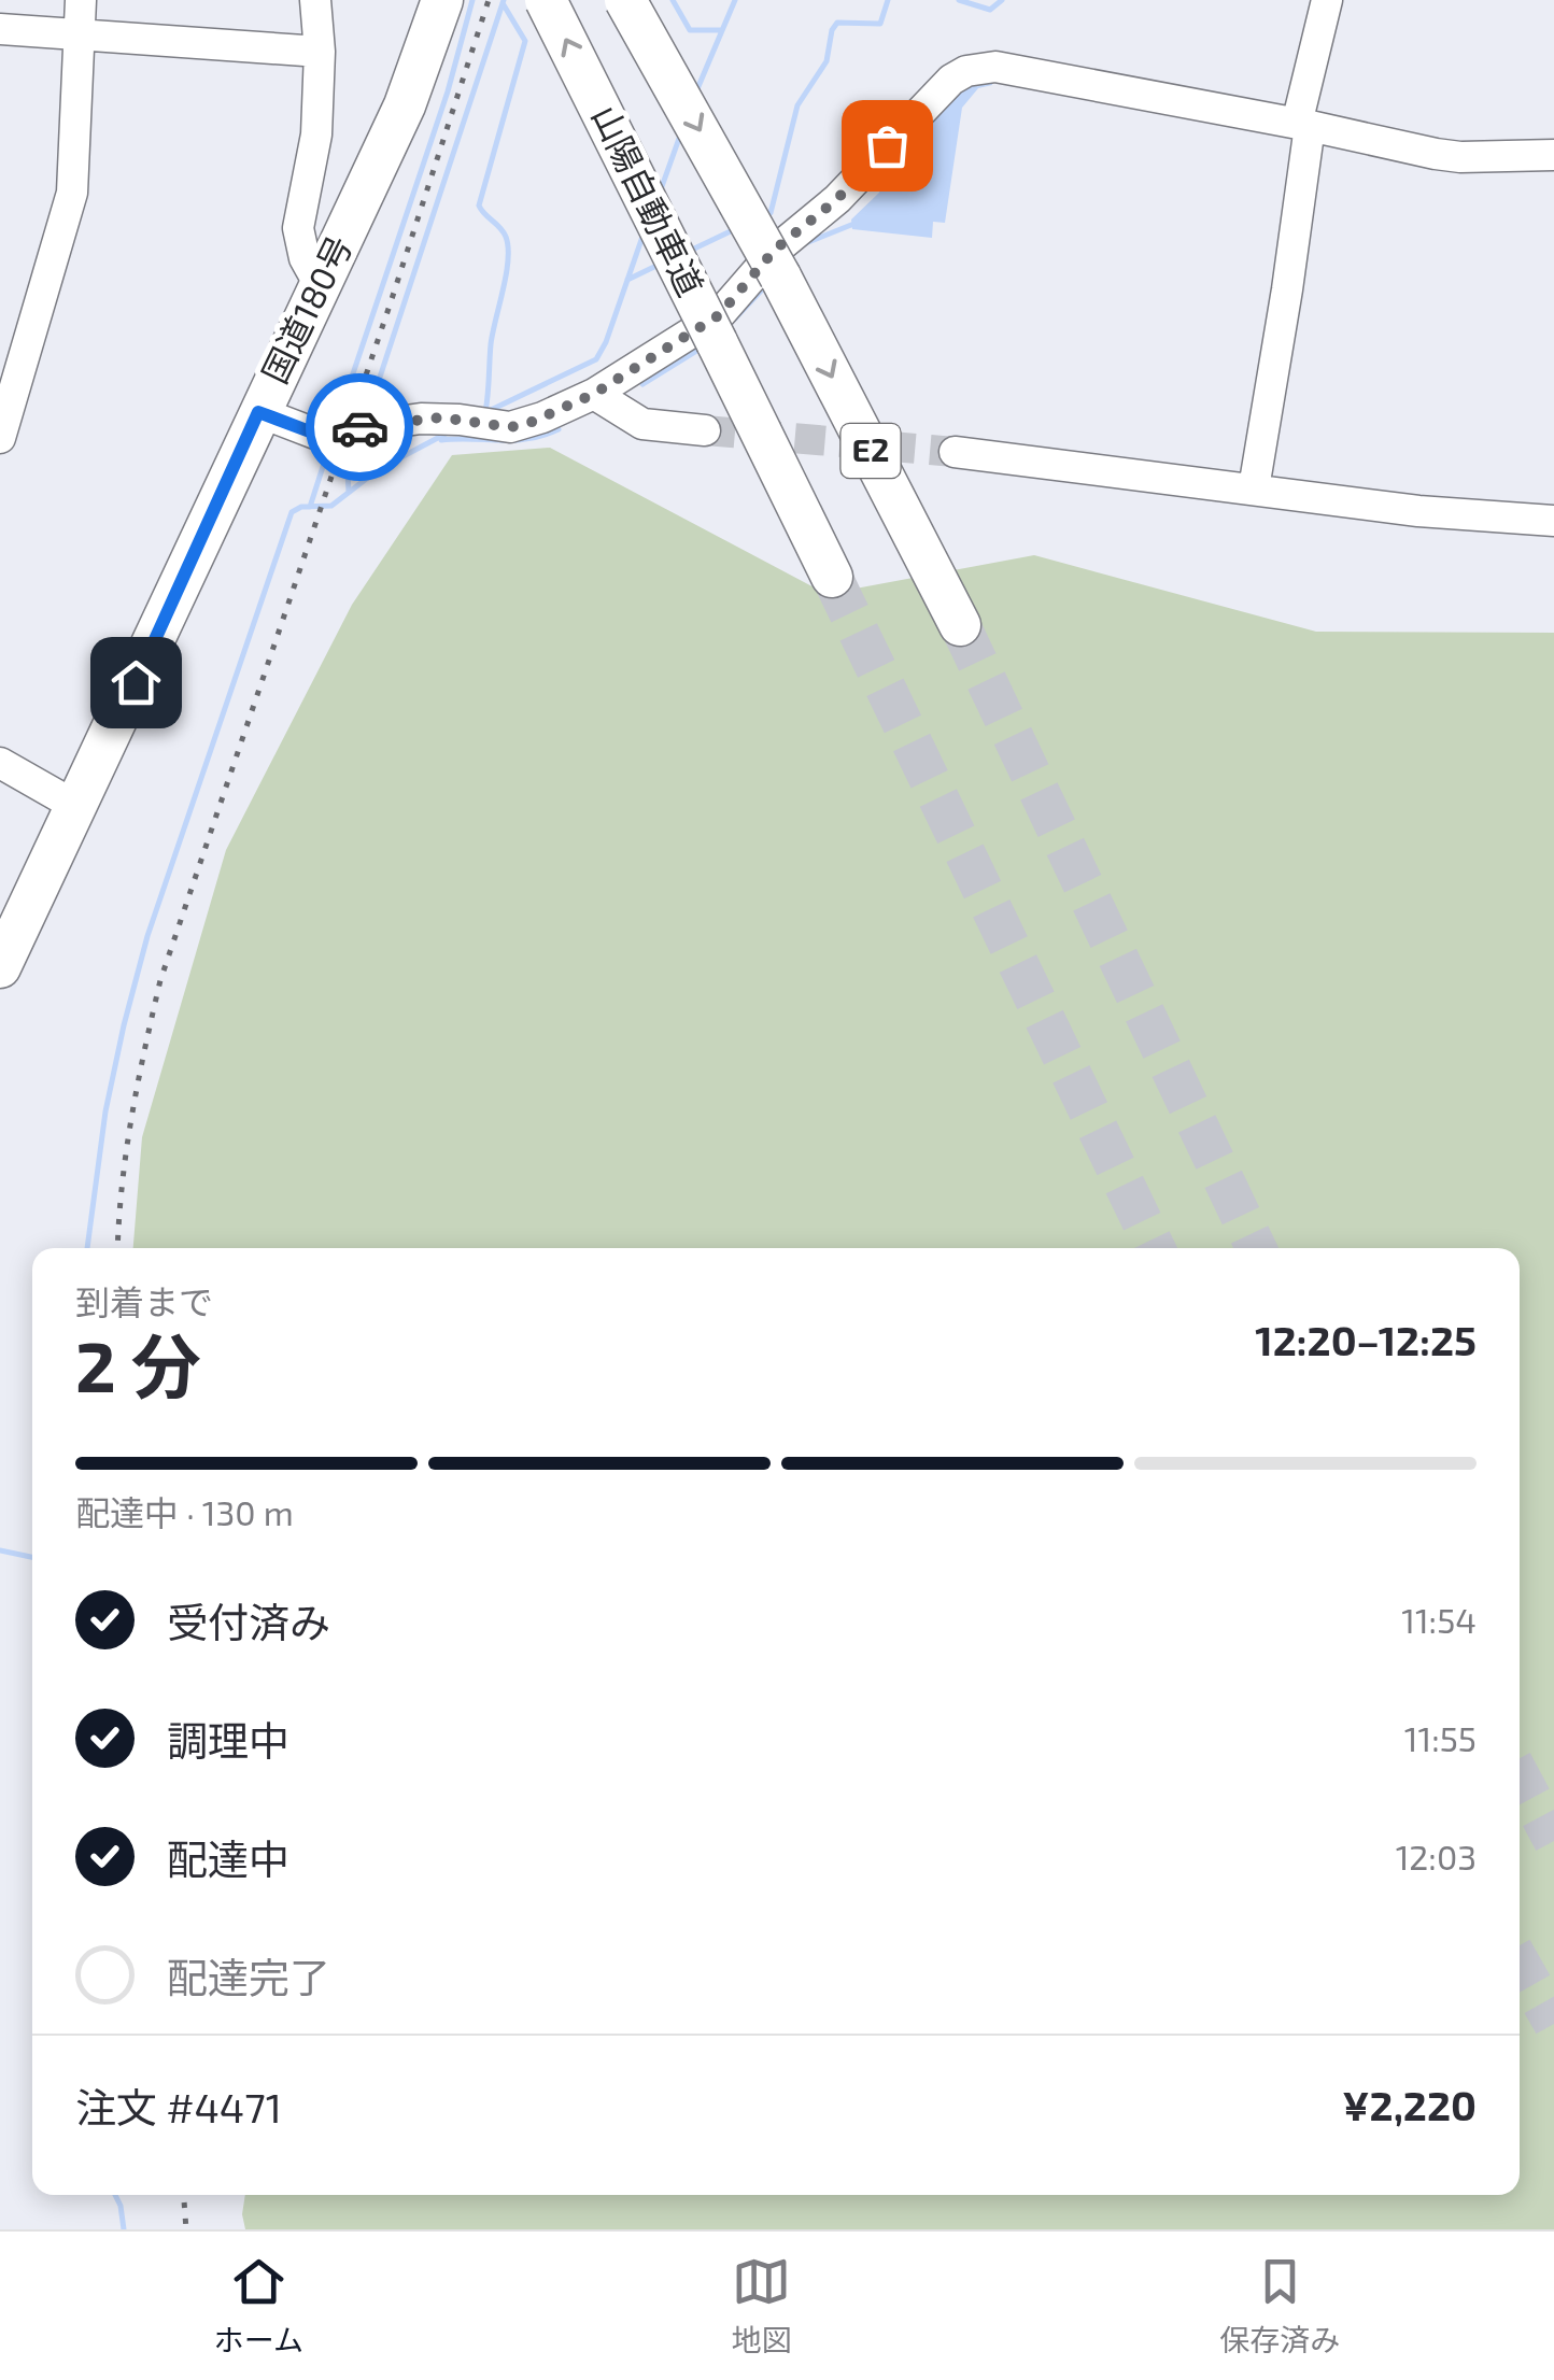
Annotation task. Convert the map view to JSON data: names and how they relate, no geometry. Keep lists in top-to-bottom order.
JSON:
{
  "streets": {
    "highway": ["山陽自動車道", "国道180号", "E2"]
  },
  "page": {
    "heading": ["2 分", "到着まで", "12:20–12:25"],
    "panel": ["注文 #4471", "¥2,220"],
    "bar": "配達中 · 130 m",
    "list": [
      ["受付済み", "11:54"],
      ["調理中", "11:55"],
      ["配達中", "12:03"],
      "配達完了"
    ],
    "tabs": ["ホーム", "地図", "保存済み"]
  }
}
